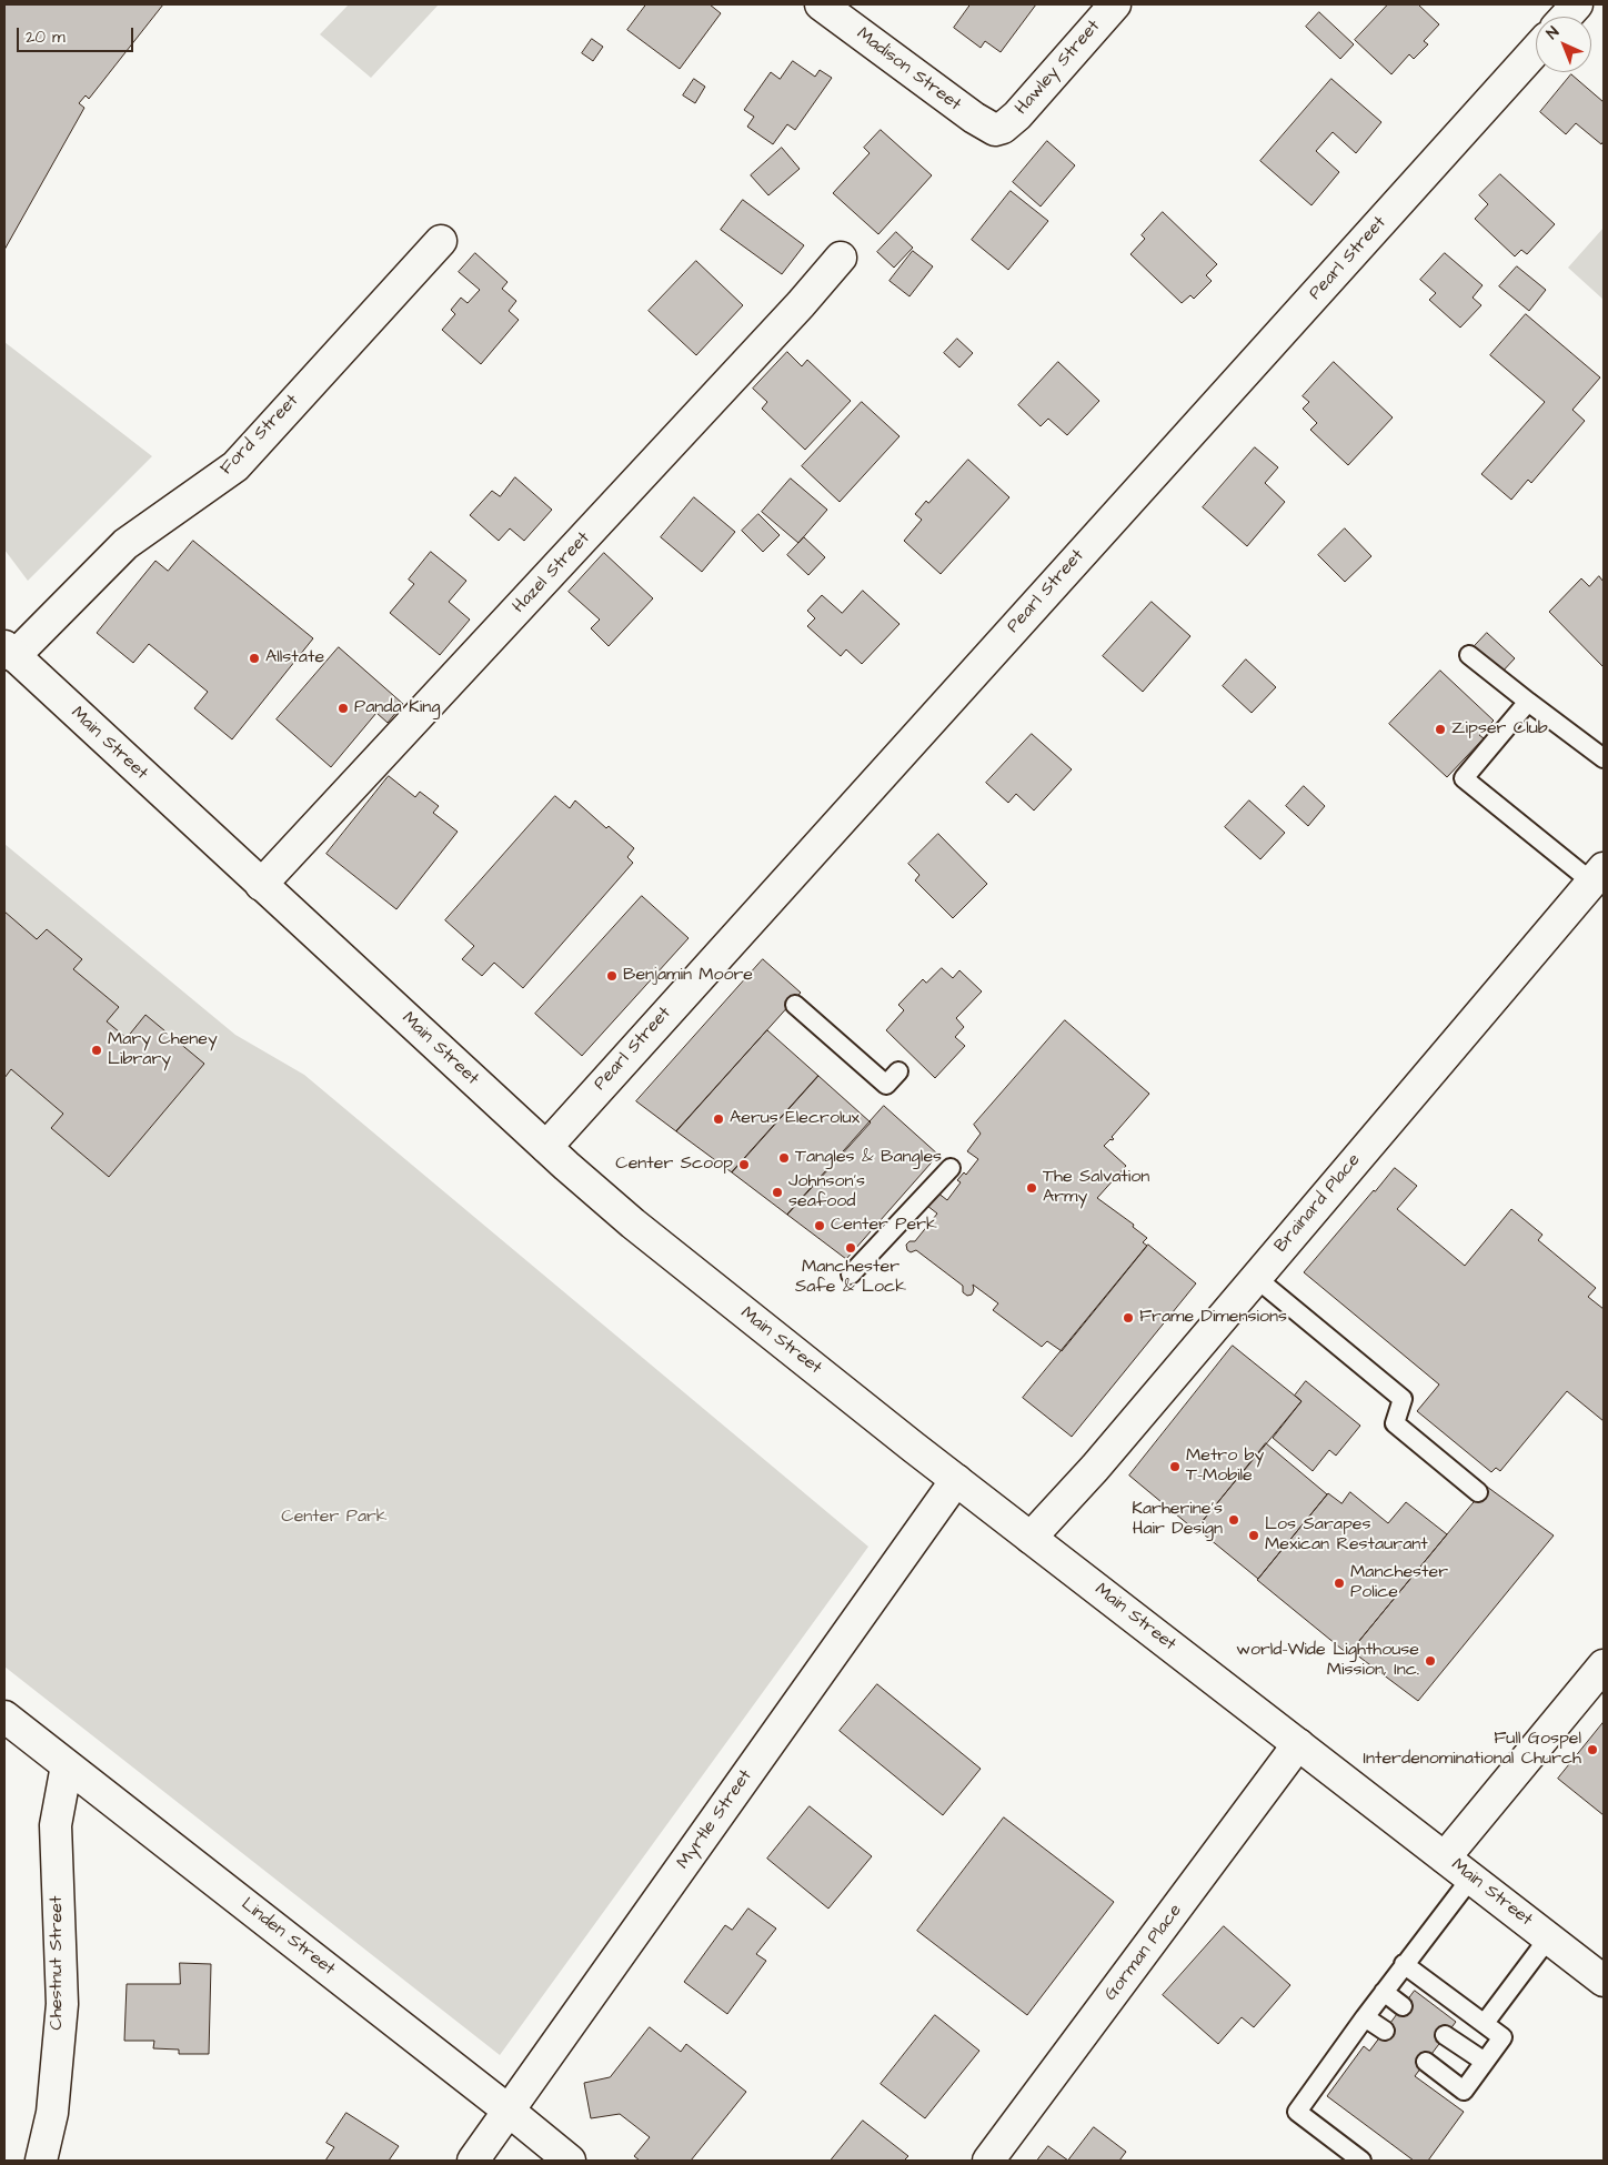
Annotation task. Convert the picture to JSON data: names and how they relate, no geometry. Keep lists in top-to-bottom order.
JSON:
{
  "streets": {
    "street": [
      "Hawley Street",
      "Madison Street",
      "Pearl Street",
      "Ford Street",
      "Hazel Street",
      "Main Street",
      "Brainard Place",
      "Myrtle Street",
      "Linden Street",
      "Gorman Place",
      "Chestnut Street"
    ]
  },
  "crossings": [
    ["Hawley Street", "Madison Street"],
    ["Pearl Street", "Main Street"],
    ["Ford Street", "Main Street"],
    ["Hazel Street", "Main Street"],
    ["Main Street", "Brainard Place"],
    ["Main Street", "Myrtle Street"],
    ["Main Street", "Gorman Place"],
    ["Myrtle Street", "Linden Street"],
    ["Linden Street", "Chestnut Street"]
  ],
  "parks": ["Center Park"],
  "places": [
    "Allstate",
    "Panda King",
    "Zipser Club",
    "Benjamin Moore",
    "Mary Cheney Library",
    "Aerus Elecrolux",
    "Tangles & Bangles",
    "Center Scoop",
    "The Salvation Army",
    "Johnson's seafood",
    "Center Perk",
    "Manchester Safe & Lock",
    "Frame Dimensions",
    "Metro by T-Mobile",
    "Karherine's Hair Design",
    "Los Sarapes Mexican Restaurant",
    "Manchester Police",
    "world-Wide Lighthouse Mission, Inc.",
    "Full Gospel Interdenominational Church"
  ],
  "scale_bar": "20 m",
  "north": "top left"
}
